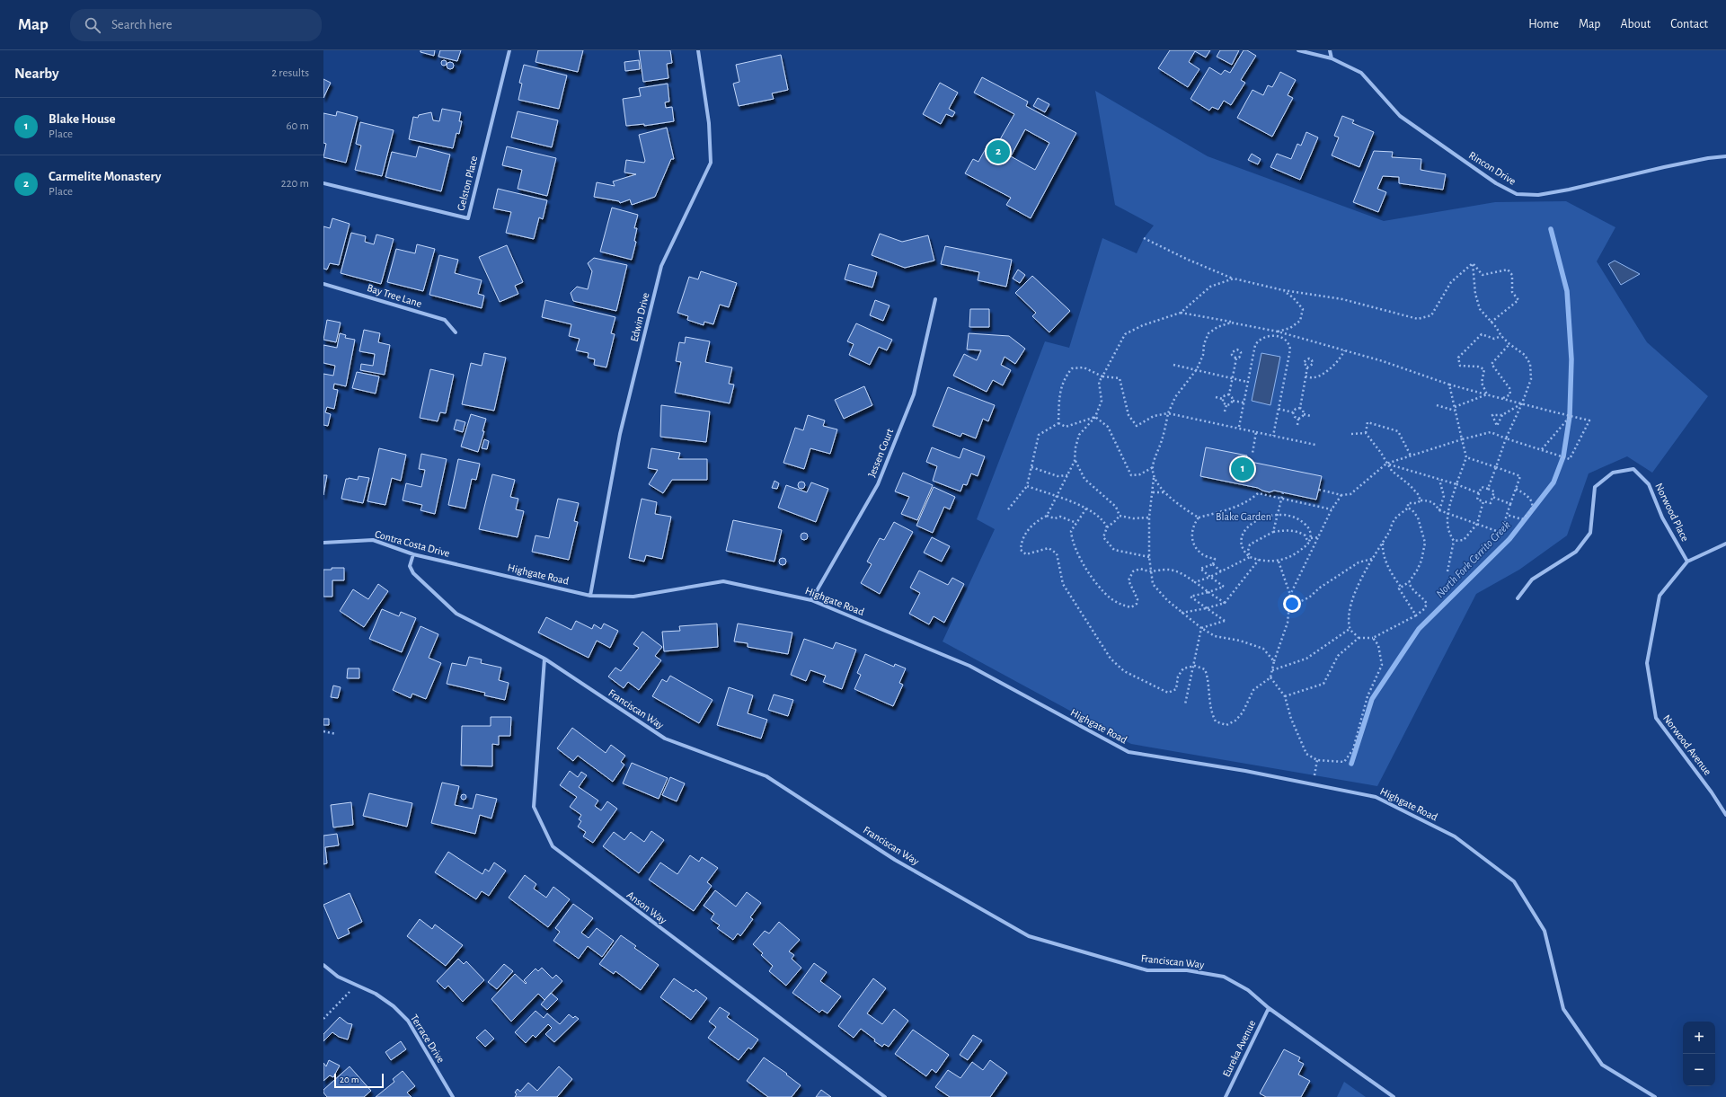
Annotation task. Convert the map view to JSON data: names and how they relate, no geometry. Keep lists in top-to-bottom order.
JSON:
{
  "streets": {
    "street": [
      "Rincon Drive",
      "Gelston Place",
      "Bay Tree Lane",
      "Edwin Drive",
      "Jessen Court",
      "Norwood Place",
      "Contra Costa Drive",
      "Highgate Road",
      "Franciscan Way",
      "Norwood Avenue",
      "Anson Way",
      "Terrace Drive",
      "Eureka Avenue"
    ]
  },
  "crossings": [
    ["Edwin Drive", "Highgate Road"],
    ["Jessen Court", "Highgate Road"],
    ["Norwood Place", "Norwood Avenue"],
    ["Contra Costa Drive", "Highgate Road"],
    ["Contra Costa Drive", "Franciscan Way"],
    ["Franciscan Way", "Anson Way"],
    ["Franciscan Way", "Eureka Avenue"]
  ],
  "water": ["North Fork Cerrito Creek"],
  "parks": ["Blake Garden"],
  "scale_bar": "20 m",
  "page": {
    "header": "Map",
    "search": "Search here",
    "nav": [
      "Home",
      "Map",
      "About",
      "Contact"
    ],
    "heading": ["Nearby", "2 results"],
    "list": [
      {
        "mark": "1",
        "name": "Blake House",
        "note": "Place",
        "value": "60 m"
      },
      {
        "mark": "2",
        "name": "Carmelite Monastery",
        "note": "Place",
        "value": "220 m"
      }
    ],
    "pins": ["2", "1"],
    "map_buttons": ["+", "−"],
    "scale": "20 m"
  }
}
